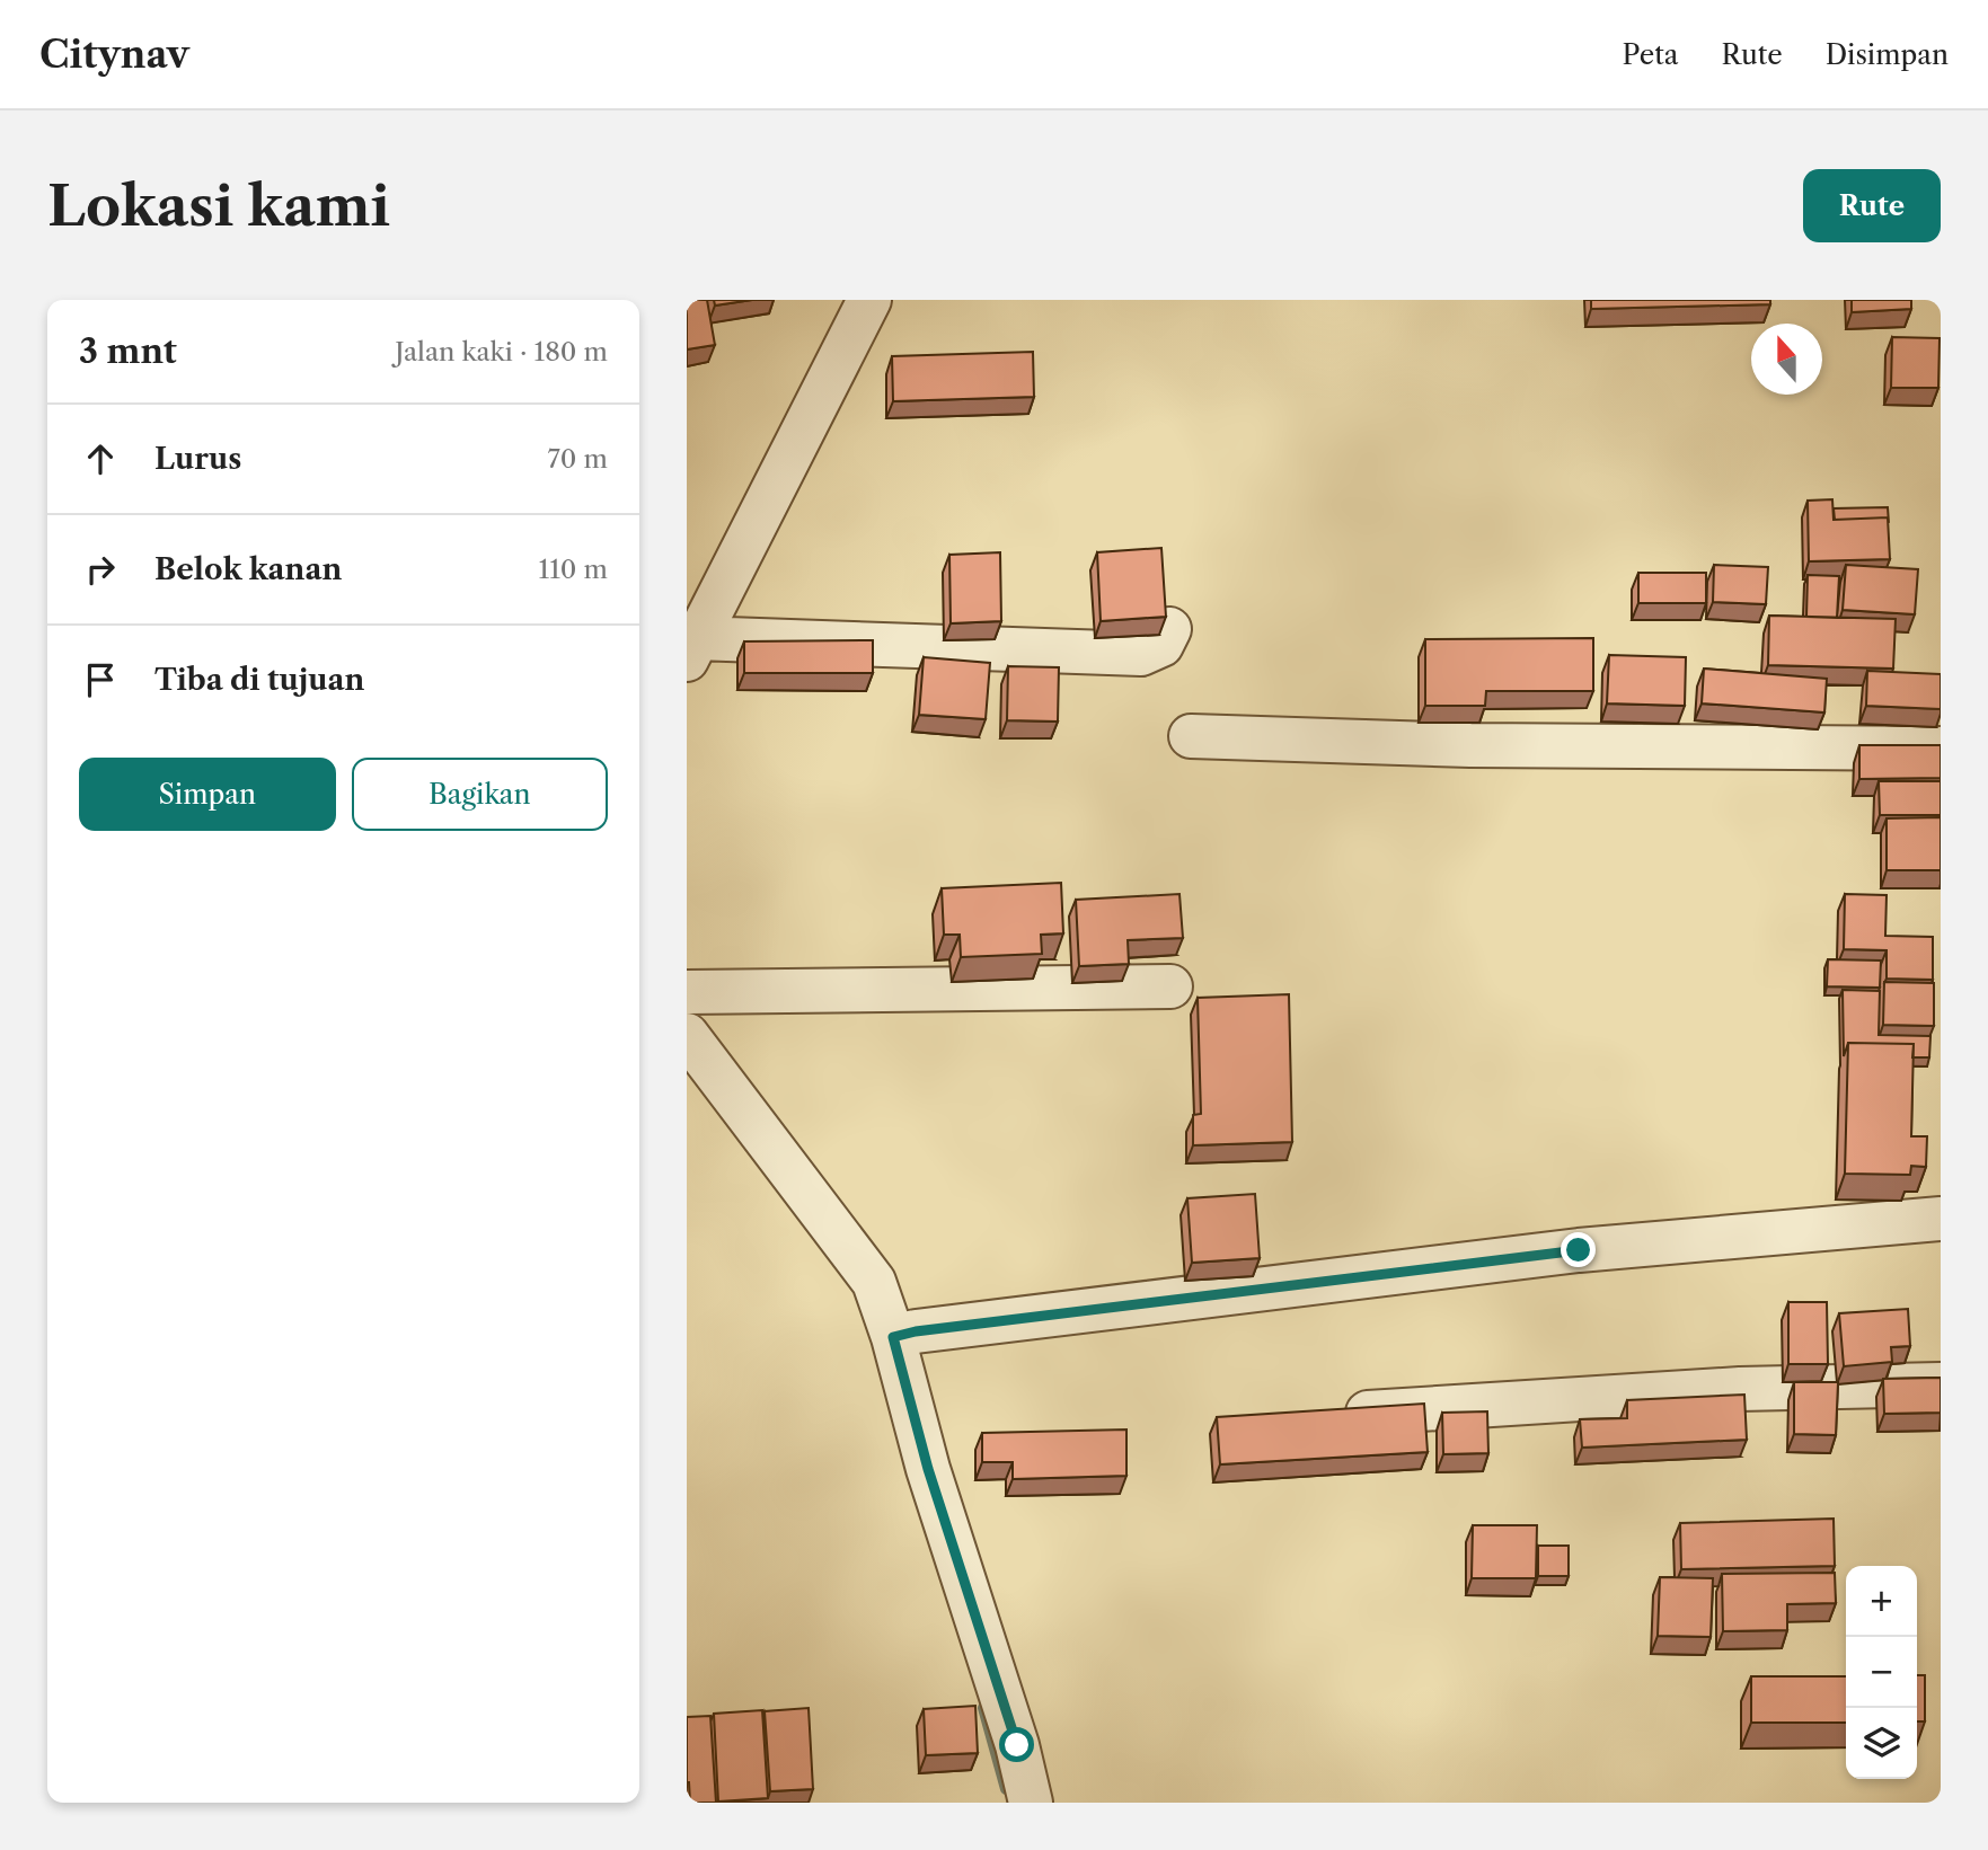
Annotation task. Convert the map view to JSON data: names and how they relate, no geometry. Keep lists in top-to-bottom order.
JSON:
{
  "north": "top",
  "page": {
    "header": "Citynav",
    "nav": ["Peta", "Rute", "Disimpan"],
    "buttons": [
      "Rute",
      ["Simpan", "Bagikan"]
    ],
    "title": "Lokasi kami",
    "heading": ["3 mnt", "Jalan kaki · 180 m"],
    "list": [
      ["Lurus", "70 m"],
      ["Belok kanan", "110 m"],
      "Tiba di tujuan"
    ],
    "map_buttons": ["+", "−"]
  }
}
